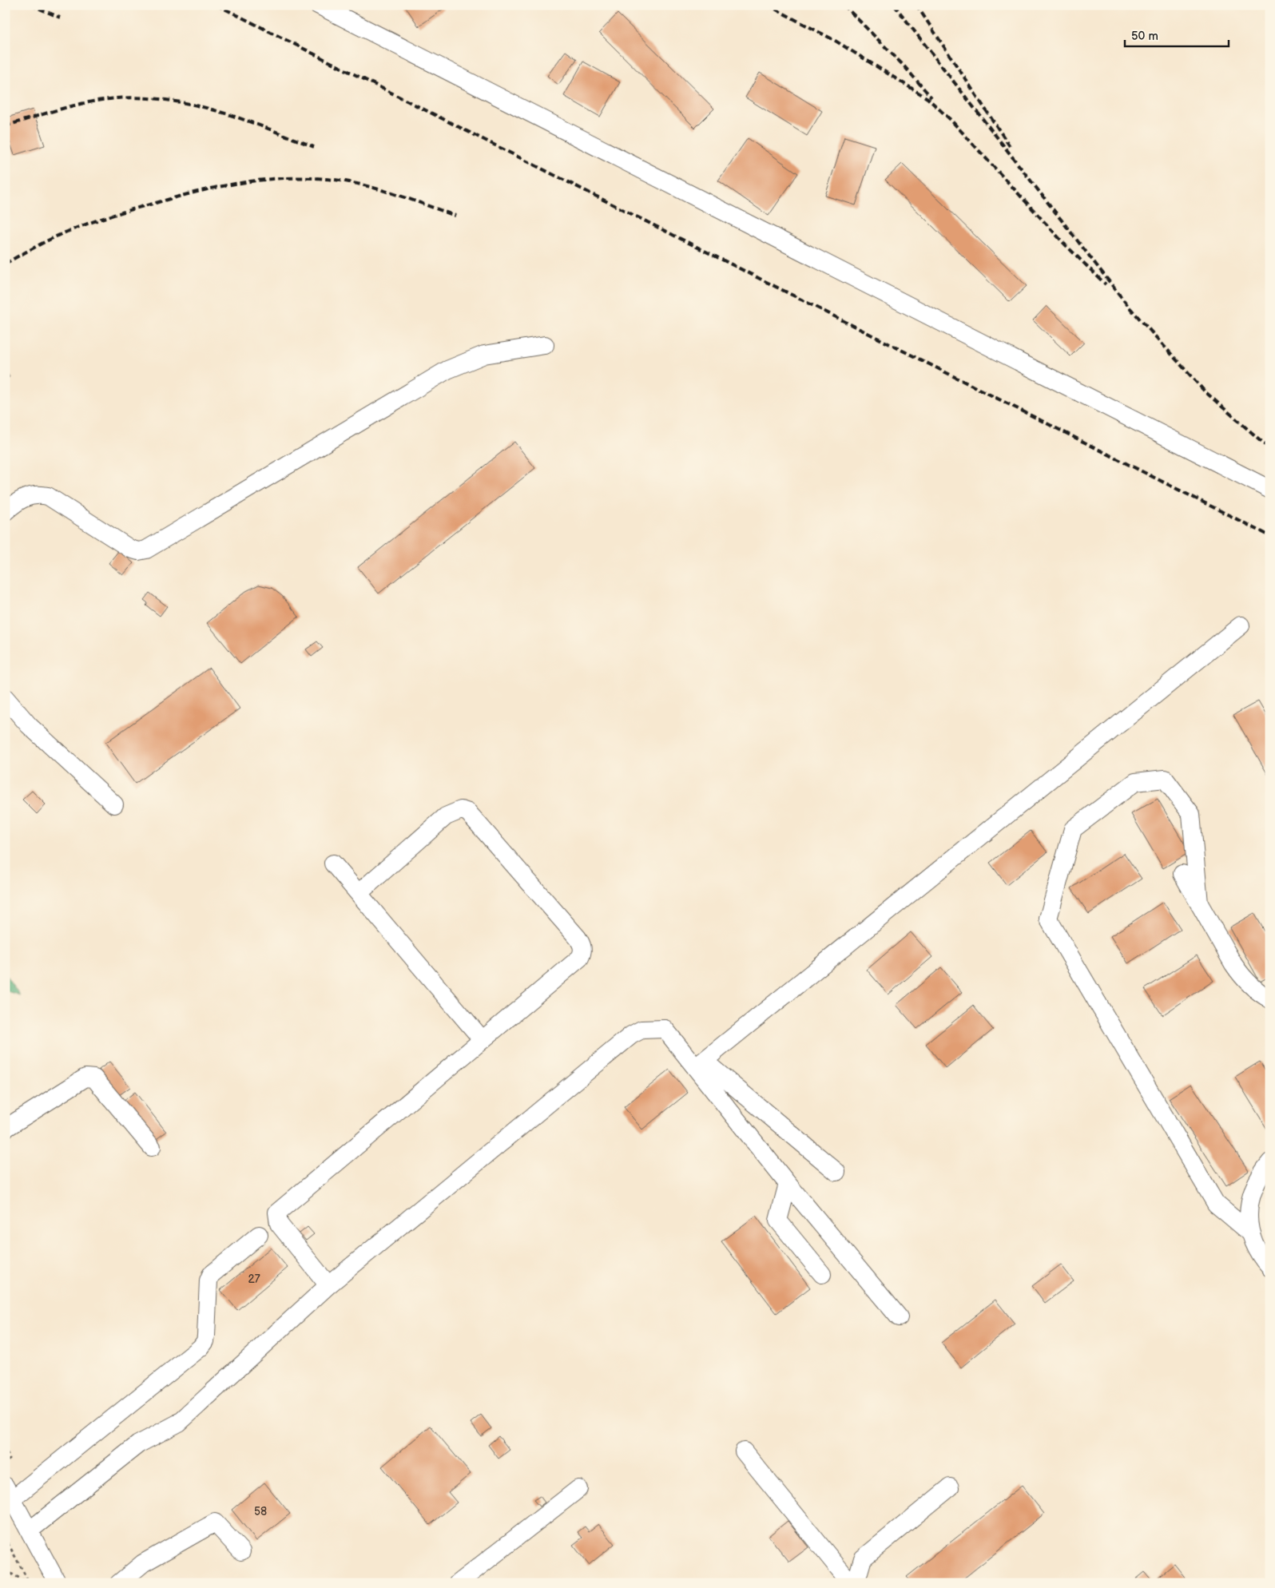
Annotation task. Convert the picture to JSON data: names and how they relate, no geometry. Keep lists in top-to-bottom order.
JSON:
{
  "house_numbers": ["27", "58"],
  "scale_bar": "50 m"
}
